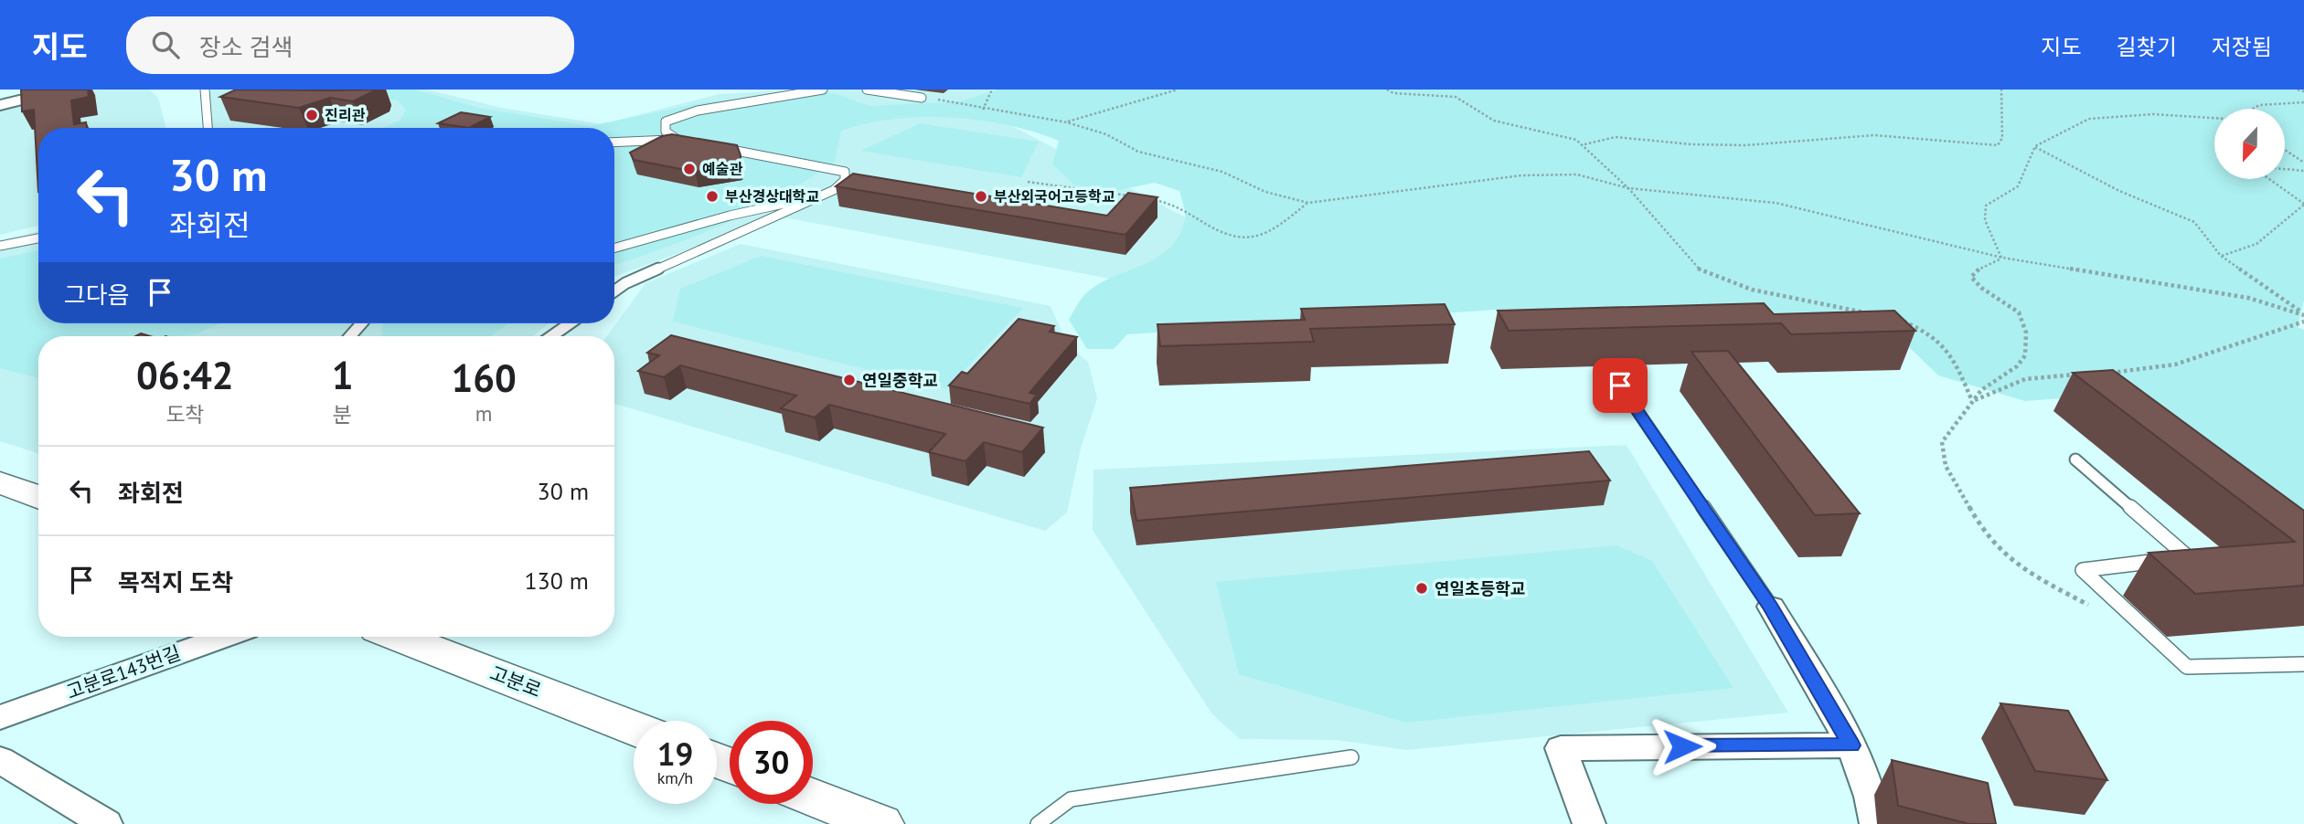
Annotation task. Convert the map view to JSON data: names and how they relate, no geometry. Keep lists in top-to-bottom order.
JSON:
{
  "streets": {
    "main road": ["고분로"],
    "street": ["고분로143번길"]
  },
  "places": [
    "진리관",
    "예술관",
    "부산경상대학교",
    "부산외국어고등학교",
    "연일중학교",
    "연일초등학교"
  ],
  "north": "bottom",
  "page": {
    "header": "지도",
    "search": "장소 검색",
    "nav": ["지도", "길찾기", "저장됨"],
    "turn": ["30 m", "좌회전"],
    "then": "그다음",
    "eta": [
      "06:42",
      "도착",
      "1",
      "분",
      "160",
      "m"
    ],
    "list": [
      {
        "name": "좌회전",
        "value": "30 m"
      },
      {
        "name": "목적지 도착",
        "value": "130 m"
      }
    ],
    "speed": "19 km/h",
    "limit": "30"
  }
}
